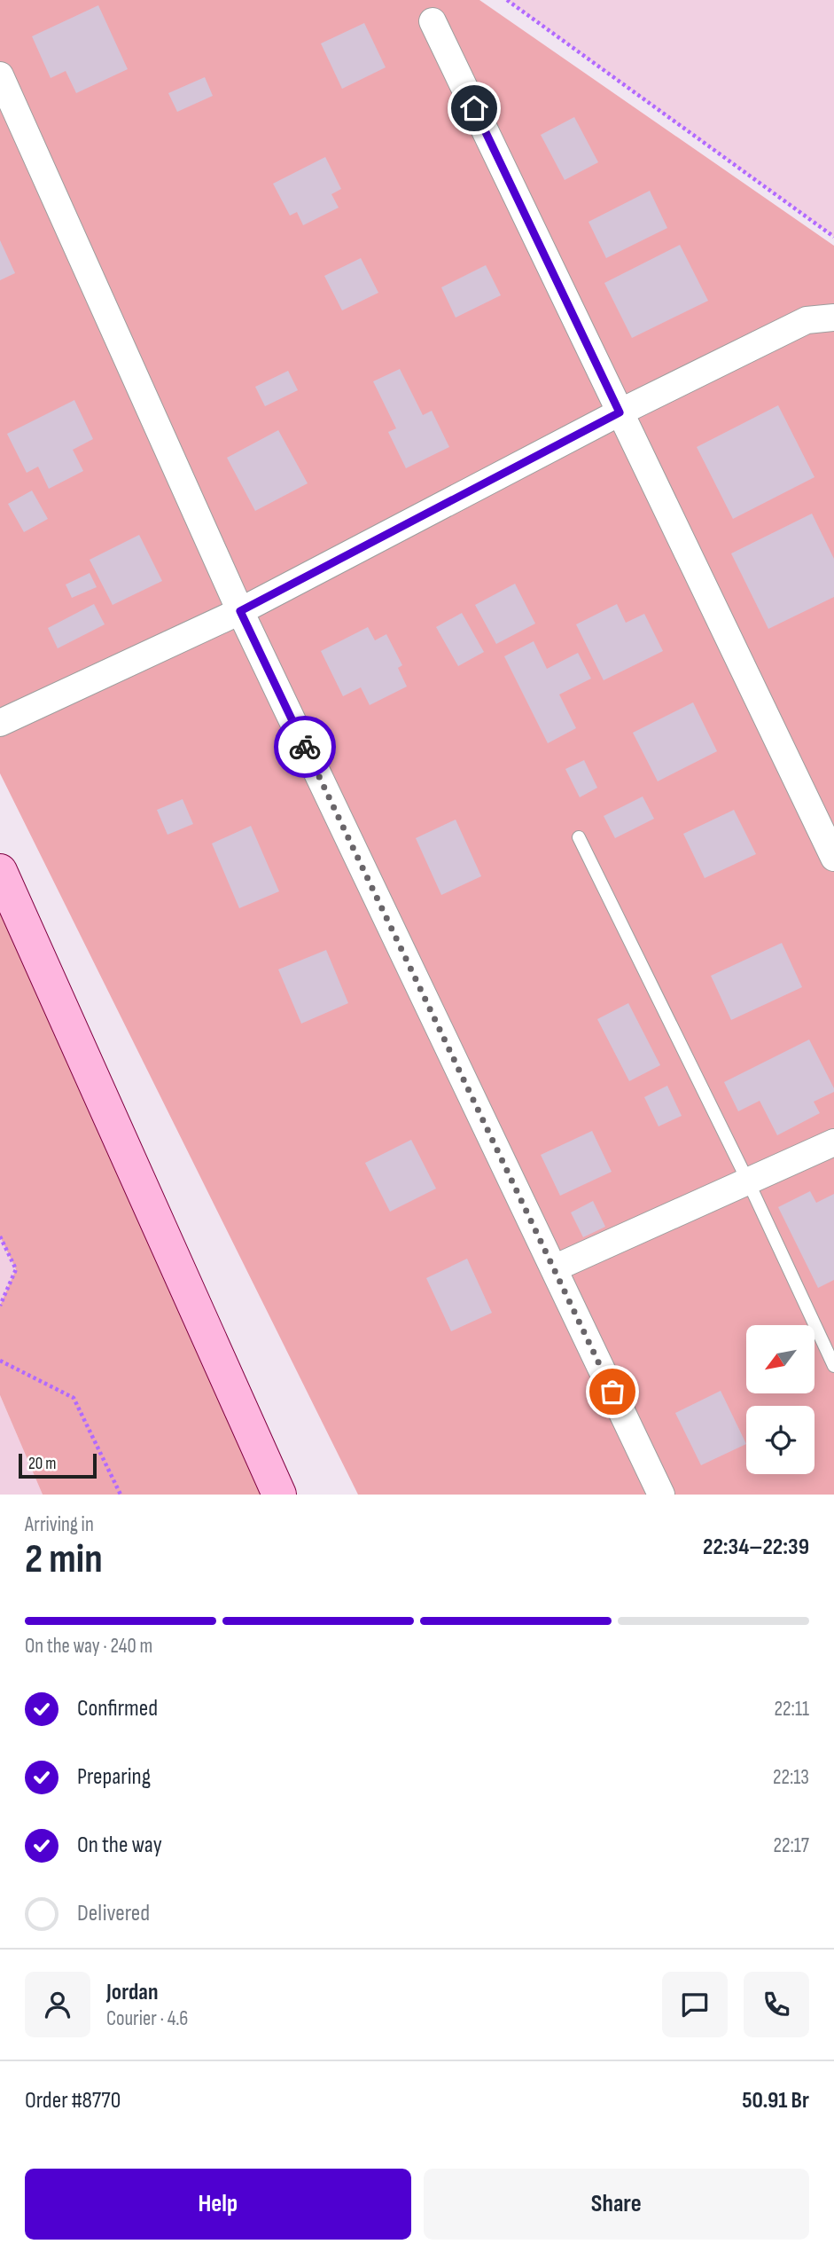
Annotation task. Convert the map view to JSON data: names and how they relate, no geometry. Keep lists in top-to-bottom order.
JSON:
{
  "scale_bar": "20 m",
  "north": "bottom left",
  "page": {
    "scale": "20 m",
    "heading": ["2 min", "Arriving in", "22:34–22:39"],
    "panel": [
      "Jordan",
      "Courier · 4.6",
      "Order #8770",
      "50.91 Br"
    ],
    "bar": "On the way · 240 m",
    "list": [
      ["Confirmed", "22:11"],
      ["Preparing", "22:13"],
      ["On the way", "22:17"],
      "Delivered"
    ],
    "buttons": ["Help", "Share"]
  }
}
